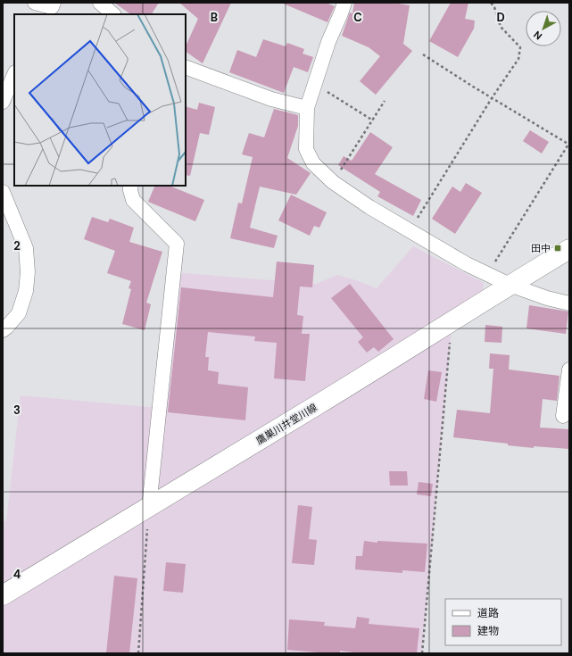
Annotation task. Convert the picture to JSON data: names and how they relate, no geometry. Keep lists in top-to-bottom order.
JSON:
{
  "streets": {
    "main road": ["鷹巣川井堂川線"]
  },
  "places": {
    "transit": ["田中"]
  },
  "legend": ["道路", "建物"],
  "north": "bottom left",
  "grid": {
    "columns": ["B", "C", "D"],
    "rows": ["2", "3", "4"]
  }
}
